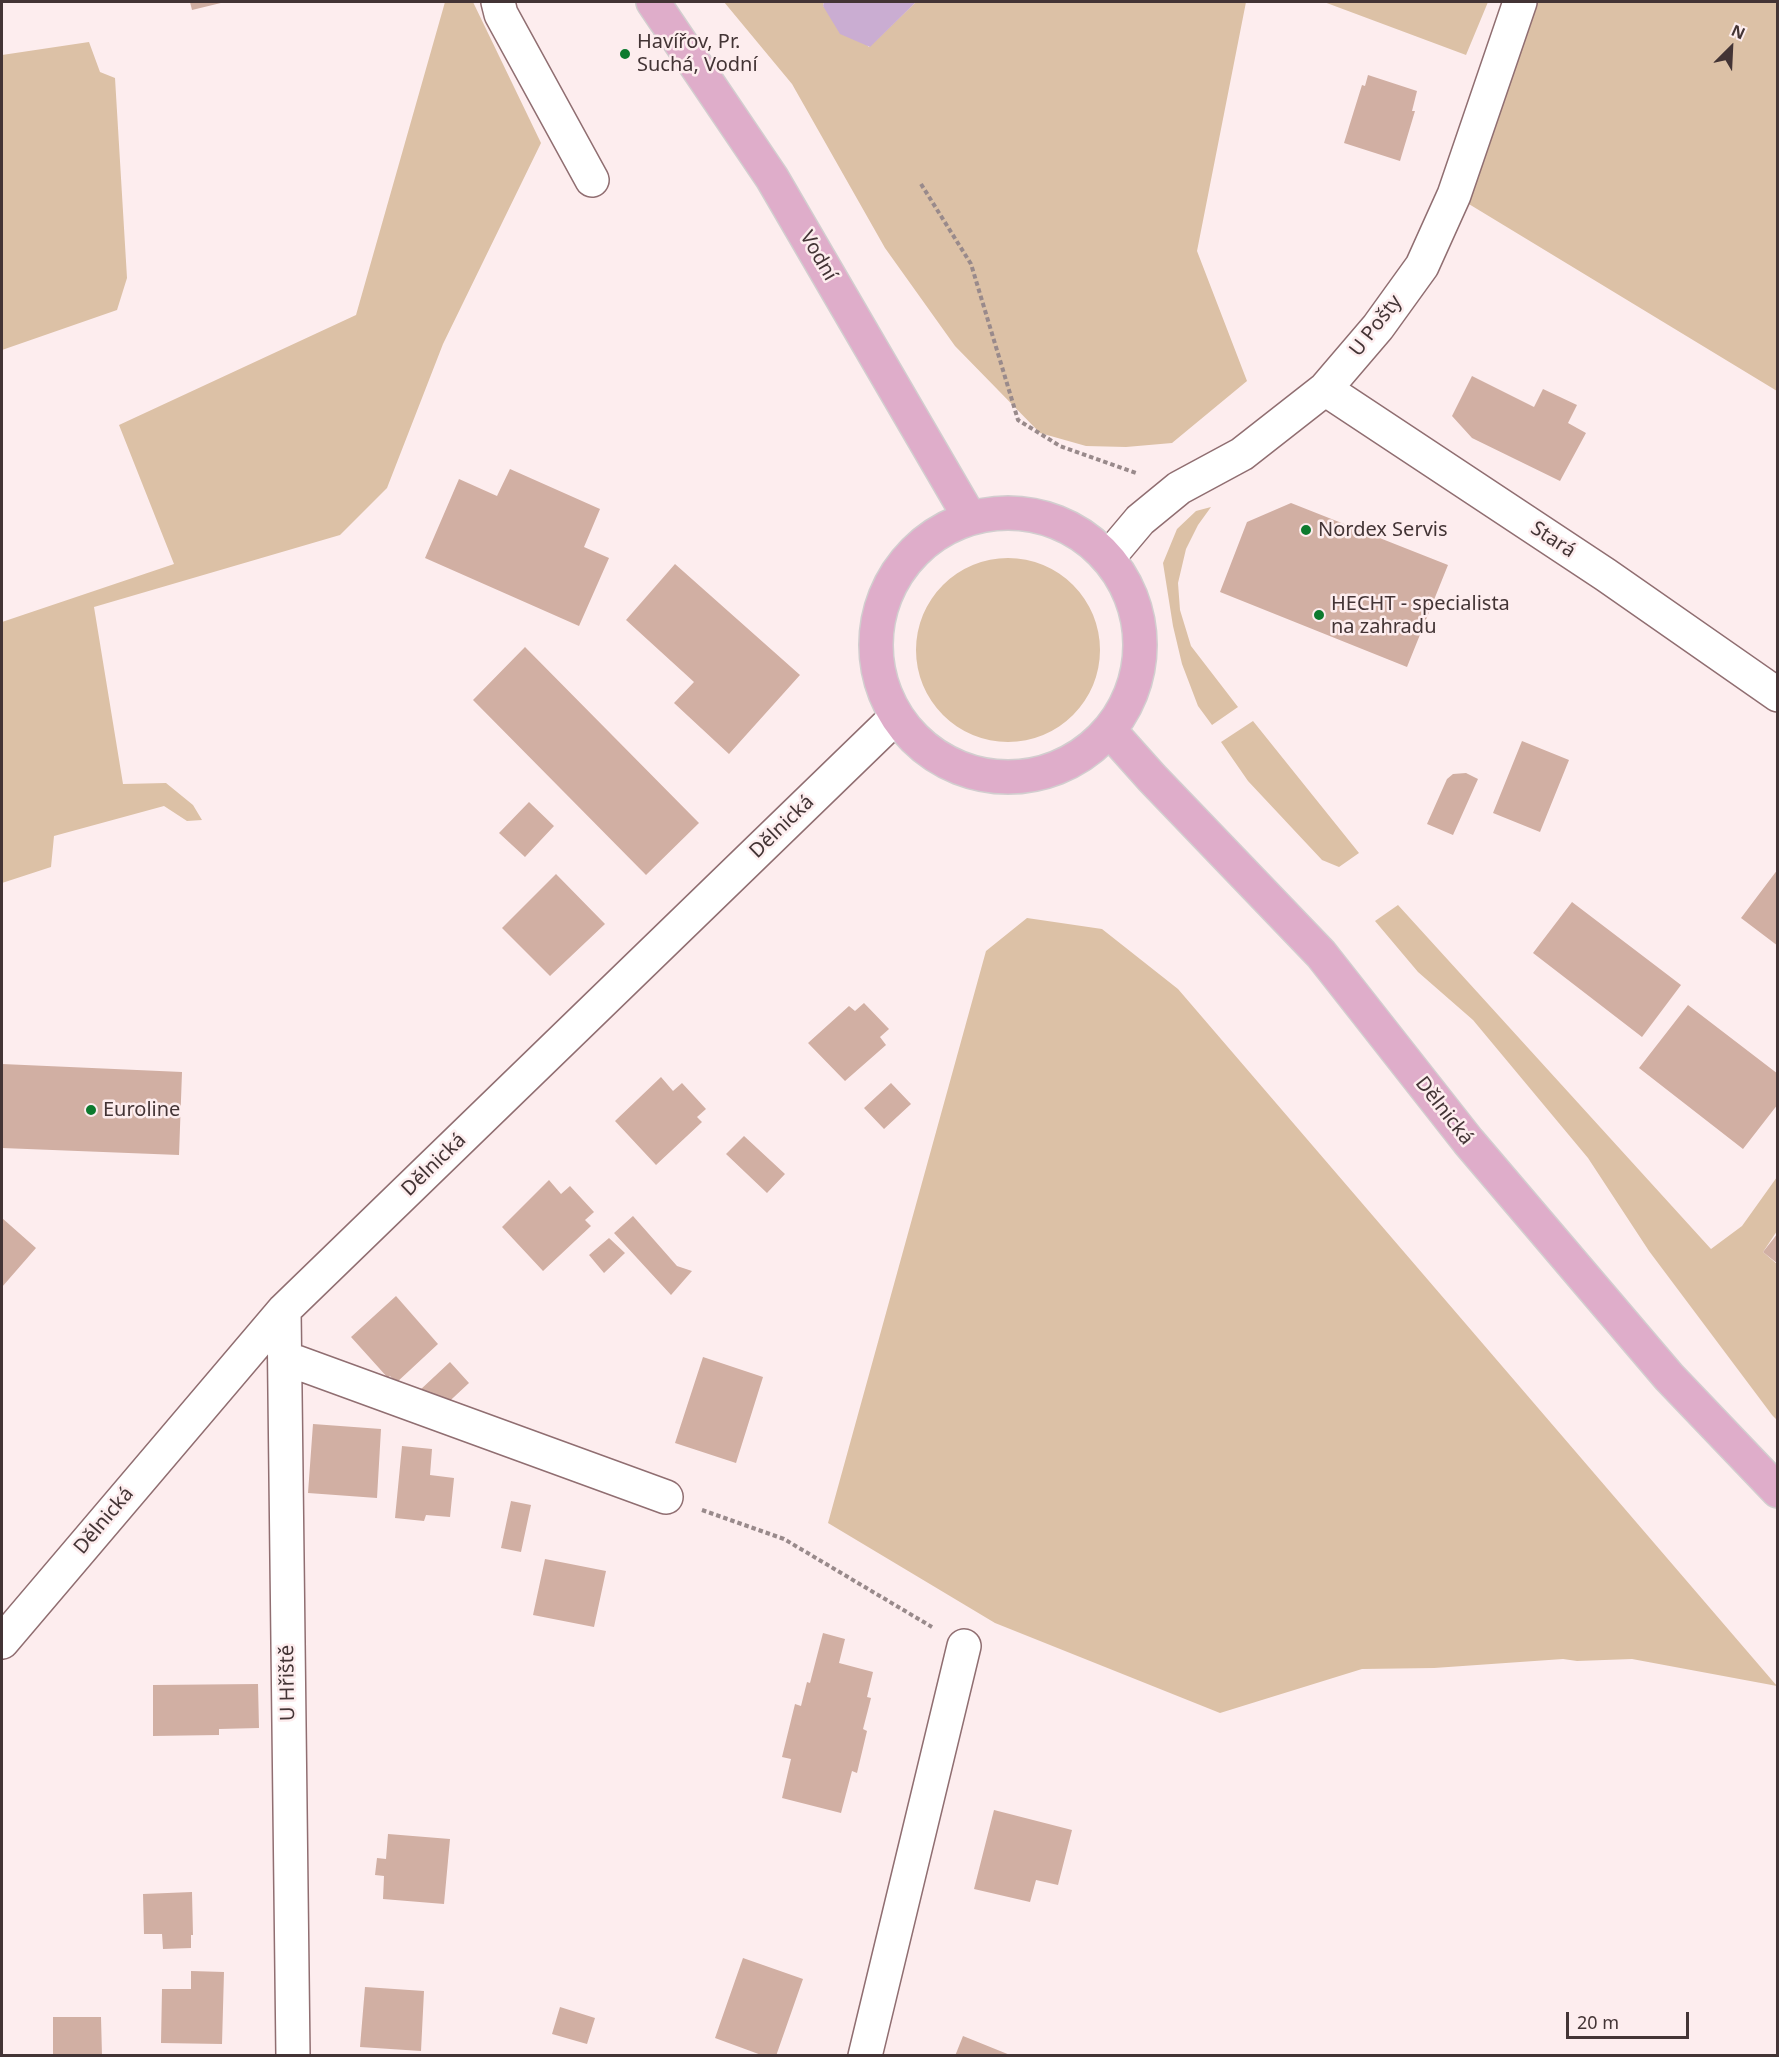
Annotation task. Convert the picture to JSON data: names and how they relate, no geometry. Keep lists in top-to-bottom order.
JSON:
{
  "streets": {
    "main road": ["Vodní", "Dělnická"],
    "street": ["U Pošty", "Stará", "U Hřiště"]
  },
  "crossings": [
    ["U Pošty", "Stará"],
    ["Dělnická", "U Hřiště"]
  ],
  "places": [
    "Havířov, Pr. Suchá, Vodní",
    "Nordex Servis",
    "HECHT - specialista na zahradu",
    "Euroline"
  ],
  "scale_bar": "20 m",
  "north": "top right"
}
